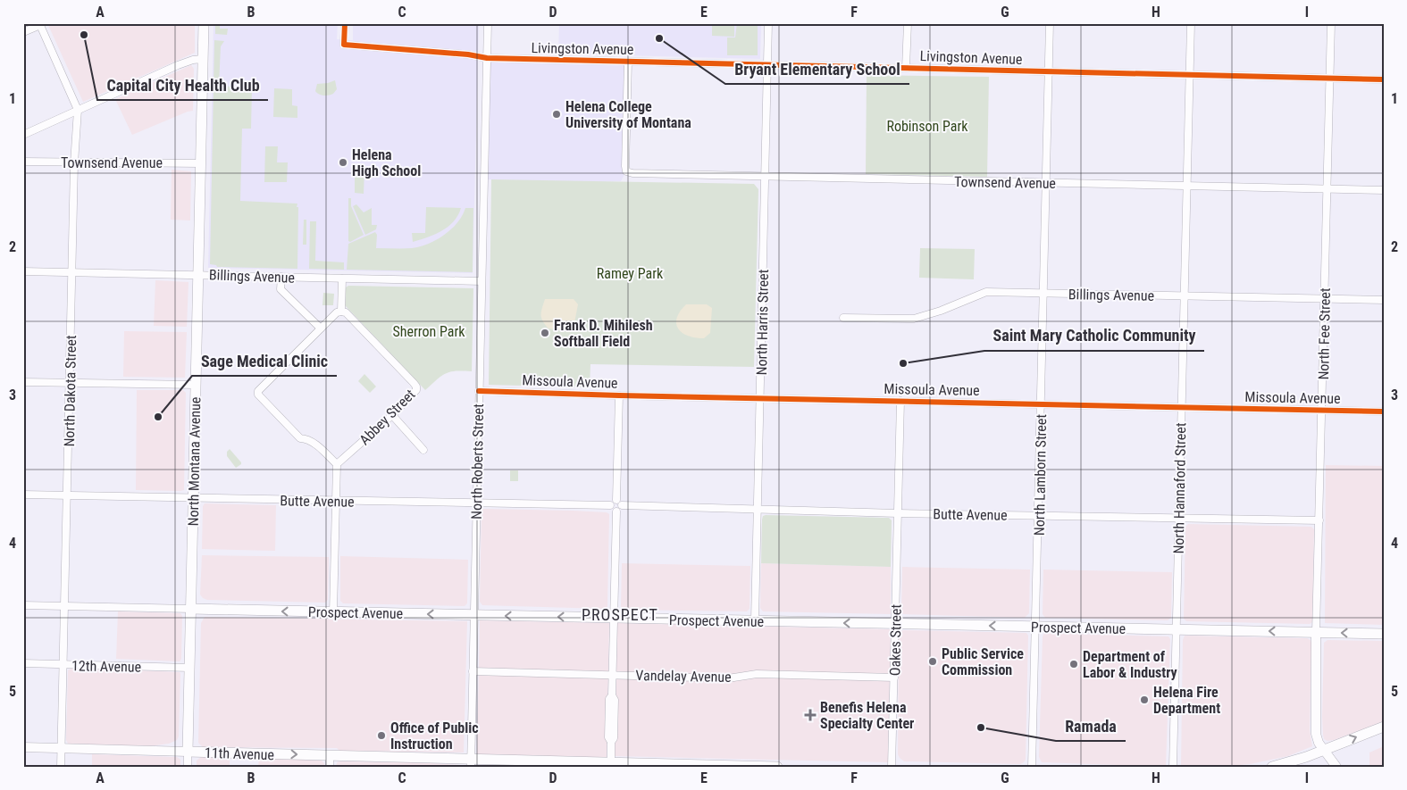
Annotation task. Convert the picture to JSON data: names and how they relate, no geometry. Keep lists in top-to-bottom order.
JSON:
{
  "streets": {
    "highway": ["North Montana Avenue", "Prospect Avenue", "11th Avenue"],
    "main road": ["North Fee Street"],
    "street": [
      "Livingston Avenue",
      "Townsend Avenue",
      "Billings Avenue",
      "North Harris Street",
      "Missoula Avenue",
      "North Dakota Street",
      "Abbey Street",
      "North Roberts Street",
      "North Lamborn Street",
      "North Hannaford Street",
      "Butte Avenue",
      "Oakes Street",
      "12th Avenue",
      "Vandelay Avenue"
    ]
  },
  "crossings": [
    ["Livingston Avenue", "Townsend Avenue"],
    ["Livingston Avenue", "North Harris Street"],
    ["Livingston Avenue", "North Fee Street"],
    ["Livingston Avenue", "North Roberts Street"],
    ["Livingston Avenue", "North Lamborn Street"],
    ["Livingston Avenue", "North Hannaford Street"],
    ["Townsend Avenue", "North Harris Street"],
    ["Townsend Avenue", "North Fee Street"],
    ["Townsend Avenue", "North Dakota Street"],
    ["Townsend Avenue", "North Montana Avenue"],
    ["Townsend Avenue", "North Lamborn Street"],
    ["Townsend Avenue", "North Hannaford Street"],
    ["Billings Avenue", "North Fee Street"],
    ["Billings Avenue", "North Dakota Street"],
    ["Billings Avenue", "North Montana Avenue"],
    ["Billings Avenue", "North Roberts Street"],
    ["Billings Avenue", "North Lamborn Street"],
    ["Billings Avenue", "North Hannaford Street"],
    ["North Harris Street", "Missoula Avenue"],
    ["North Harris Street", "Butte Avenue"],
    ["North Harris Street", "Prospect Avenue"],
    ["North Fee Street", "Missoula Avenue"],
    ["North Fee Street", "Butte Avenue"],
    ["North Fee Street", "Prospect Avenue"],
    ["Missoula Avenue", "North Roberts Street"],
    ["Missoula Avenue", "North Lamborn Street"],
    ["Missoula Avenue", "North Hannaford Street"],
    ["Missoula Avenue", "Oakes Street"],
    ["North Dakota Street", "Butte Avenue"],
    ["North Dakota Street", "Prospect Avenue"],
    ["North Dakota Street", "12th Avenue"],
    ["North Dakota Street", "11th Avenue"],
    ["North Montana Avenue", "Butte Avenue"],
    ["North Montana Avenue", "Prospect Avenue"],
    ["North Montana Avenue", "12th Avenue"],
    ["North Montana Avenue", "11th Avenue"],
    ["North Roberts Street", "Butte Avenue"],
    ["North Roberts Street", "Prospect Avenue"],
    ["North Roberts Street", "Vandelay Avenue"],
    ["North Roberts Street", "11th Avenue"],
    ["North Lamborn Street", "Butte Avenue"],
    ["North Lamborn Street", "Prospect Avenue"],
    ["North Hannaford Street", "Butte Avenue"],
    ["North Hannaford Street", "Prospect Avenue"],
    ["Butte Avenue", "Oakes Street"],
    ["Prospect Avenue", "Oakes Street"],
    ["Oakes Street", "Vandelay Avenue"]
  ],
  "one_way": ["Prospect Avenue"],
  "districts": ["PROSPECT"],
  "parks": ["Robinson Park", "Ramey Park", "Sherron Park"],
  "places": {
    "other": [
      "Capital City Health Club",
      "Bryant Elementary School",
      "Helena College University of Montana",
      "Helena High School",
      "Frank D. Mihilesh Softball Field",
      "Saint Mary Catholic Community",
      "Sage Medical Clinic",
      "Public Service Commission",
      "Department of Labor & Industry",
      "Helena Fire Department",
      "Ramada",
      "Office of Public Instruction"
    ],
    "health": ["Benefis Helena Specialty Center"]
  },
  "grid": {
    "columns": [
      "A",
      "B",
      "C",
      "D",
      "E",
      "F",
      "G",
      "H",
      "I"
    ],
    "rows": [
      "1",
      "2",
      "3",
      "4",
      "5"
    ]
  }
}
